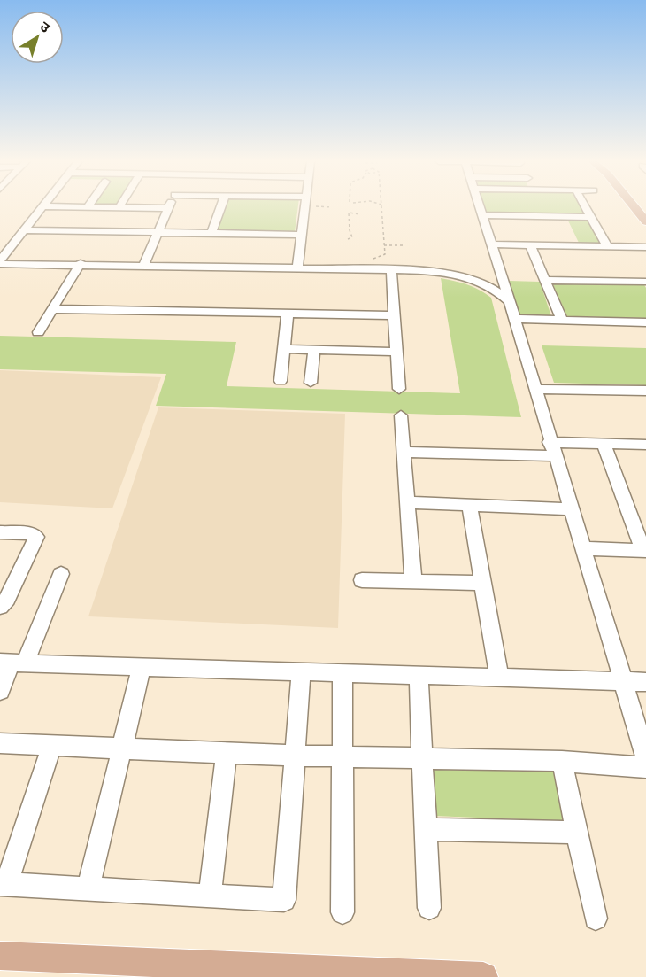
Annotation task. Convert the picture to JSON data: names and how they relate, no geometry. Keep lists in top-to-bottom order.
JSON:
{
  "north": "top right"
}
